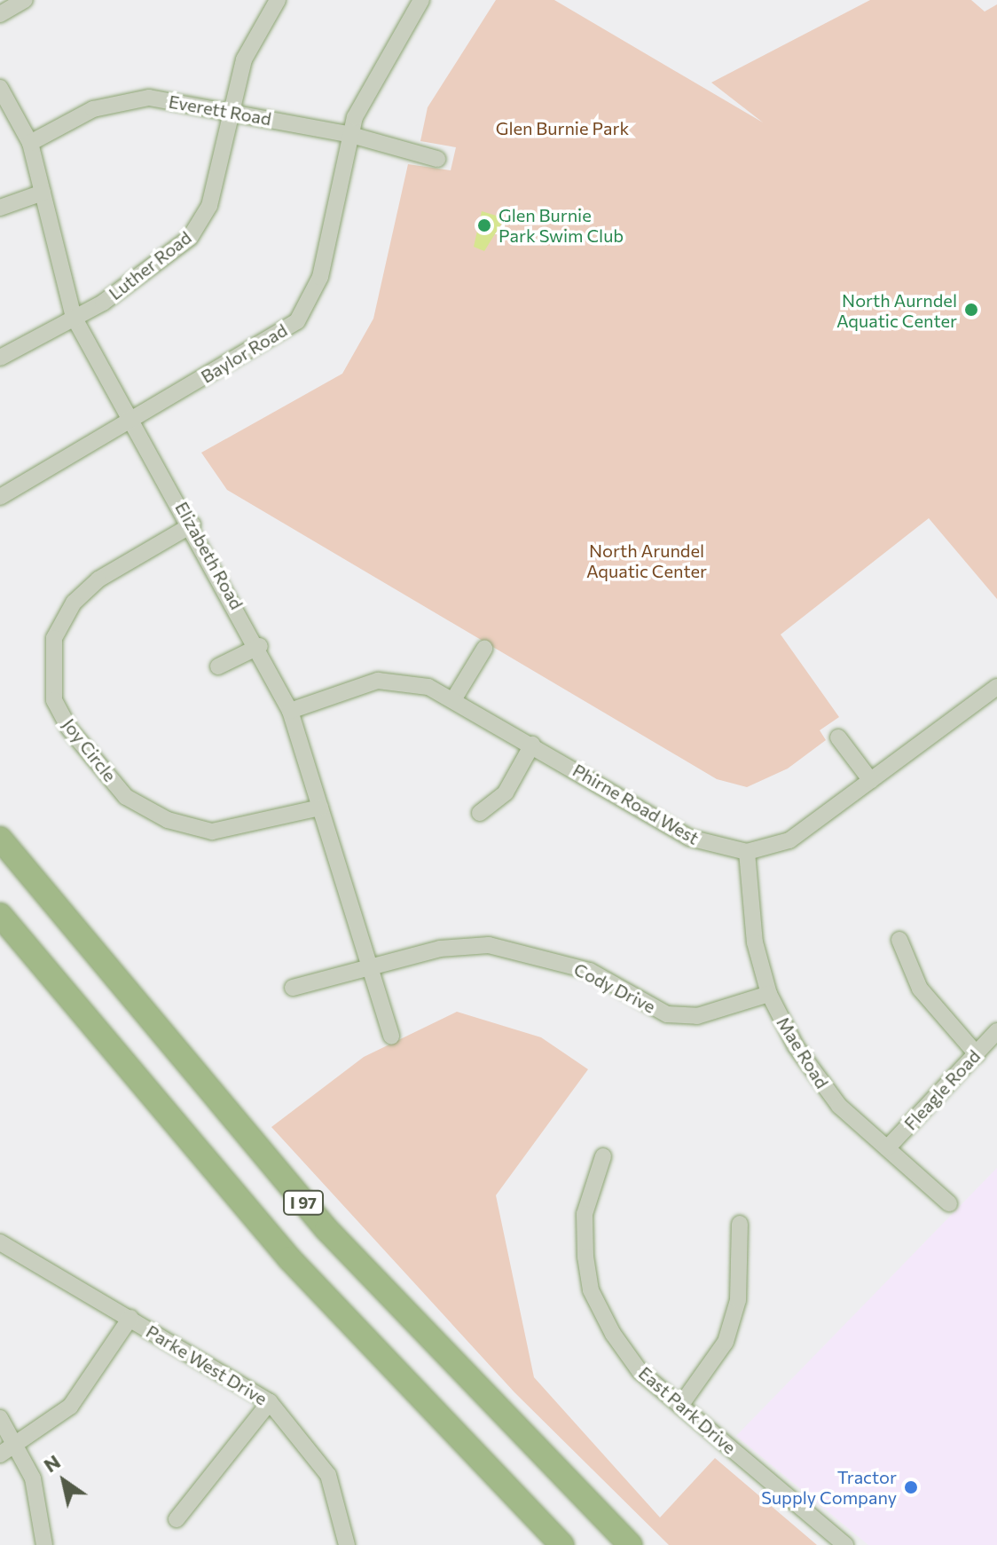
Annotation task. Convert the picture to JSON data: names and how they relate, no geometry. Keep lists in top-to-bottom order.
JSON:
{
  "streets": {
    "highway": ["I 97"],
    "street": [
      "Everett Road",
      "Luther Road",
      "Baylor Road",
      "Elizabeth Road",
      "Joy Circle",
      "Phirne Road West",
      "Cody Drive",
      "Mae Road",
      "Fleagle Road",
      "Parke West Drive",
      "East Park Drive"
    ]
  },
  "crossings": [
    ["Everett Road", "Luther Road"],
    ["Everett Road", "Baylor Road"],
    ["Everett Road", "Elizabeth Road"],
    ["Luther Road", "Elizabeth Road"],
    ["Baylor Road", "Elizabeth Road"],
    ["Elizabeth Road", "Joy Circle"],
    ["Elizabeth Road", "Phirne Road West"],
    ["Elizabeth Road", "Cody Drive"],
    ["Phirne Road West", "Mae Road"],
    ["Cody Drive", "Mae Road"],
    ["Mae Road", "Fleagle Road"]
  ],
  "parks": ["Glen Burnie Park", "North Arundel Aquatic Center"],
  "places": ["Glen Burnie Park Swim Club", "North Aurndel Aquatic Center", "Tractor Supply Company"],
  "north": "top left"
}
